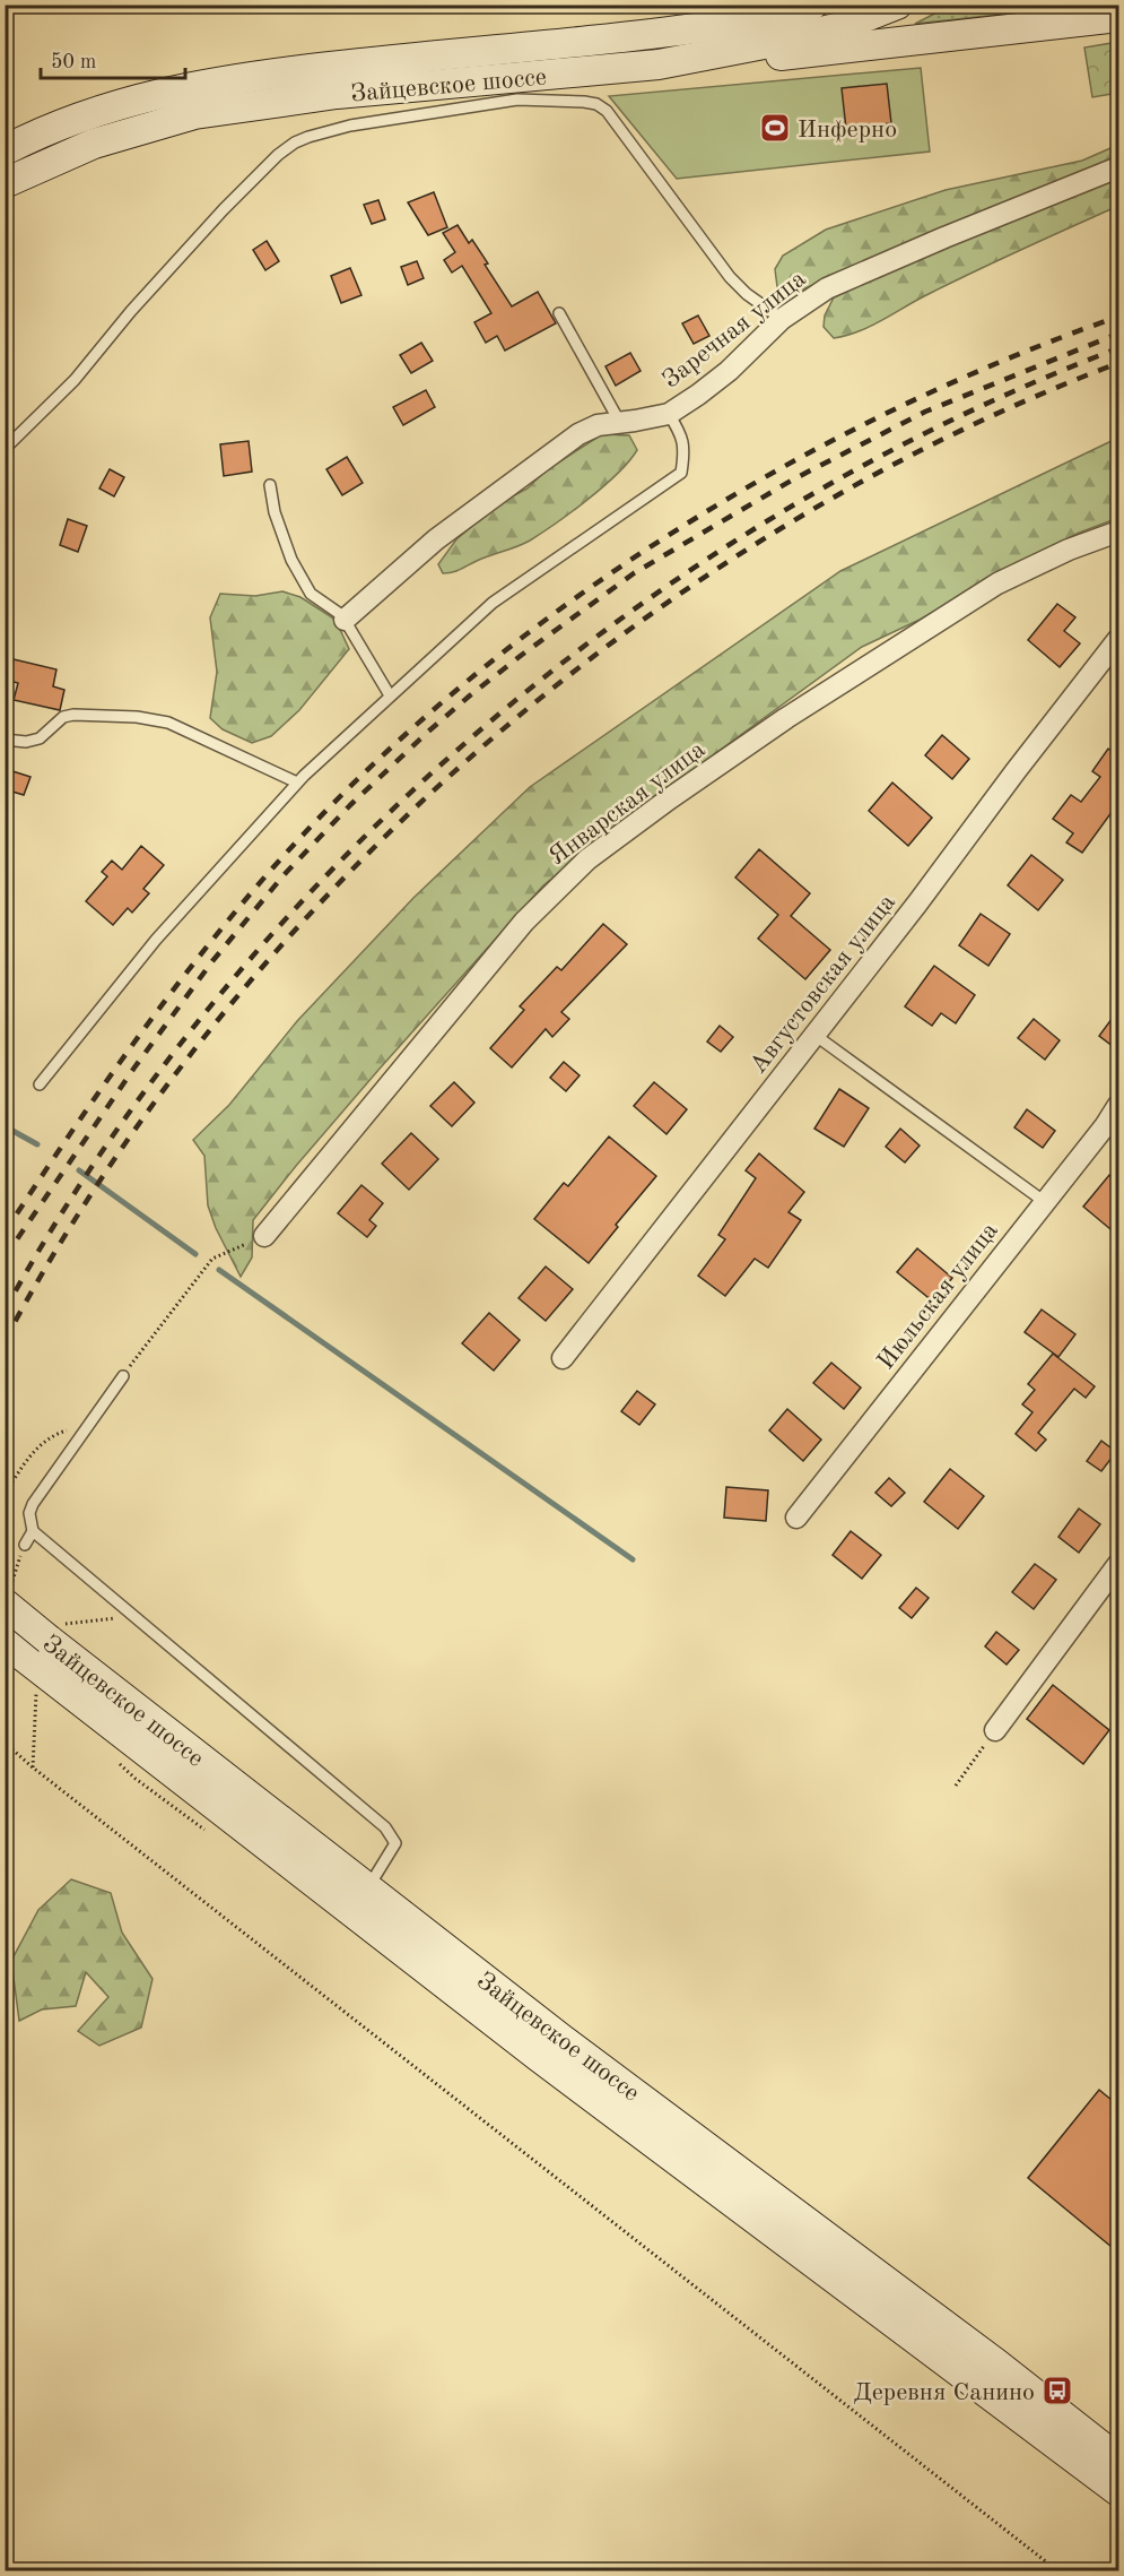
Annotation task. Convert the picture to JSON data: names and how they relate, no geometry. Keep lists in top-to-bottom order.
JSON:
{
  "streets": {
    "main road": ["Зайцевское шоссе"],
    "street": [
      "Заречная улица",
      "Январская улица",
      "Августовская улица",
      "Июльская улица"
    ]
  },
  "places": {
    "sports": ["Инферно"],
    "bus stop": ["Деревня Санино"]
  },
  "scale_bar": "50 m"
}
